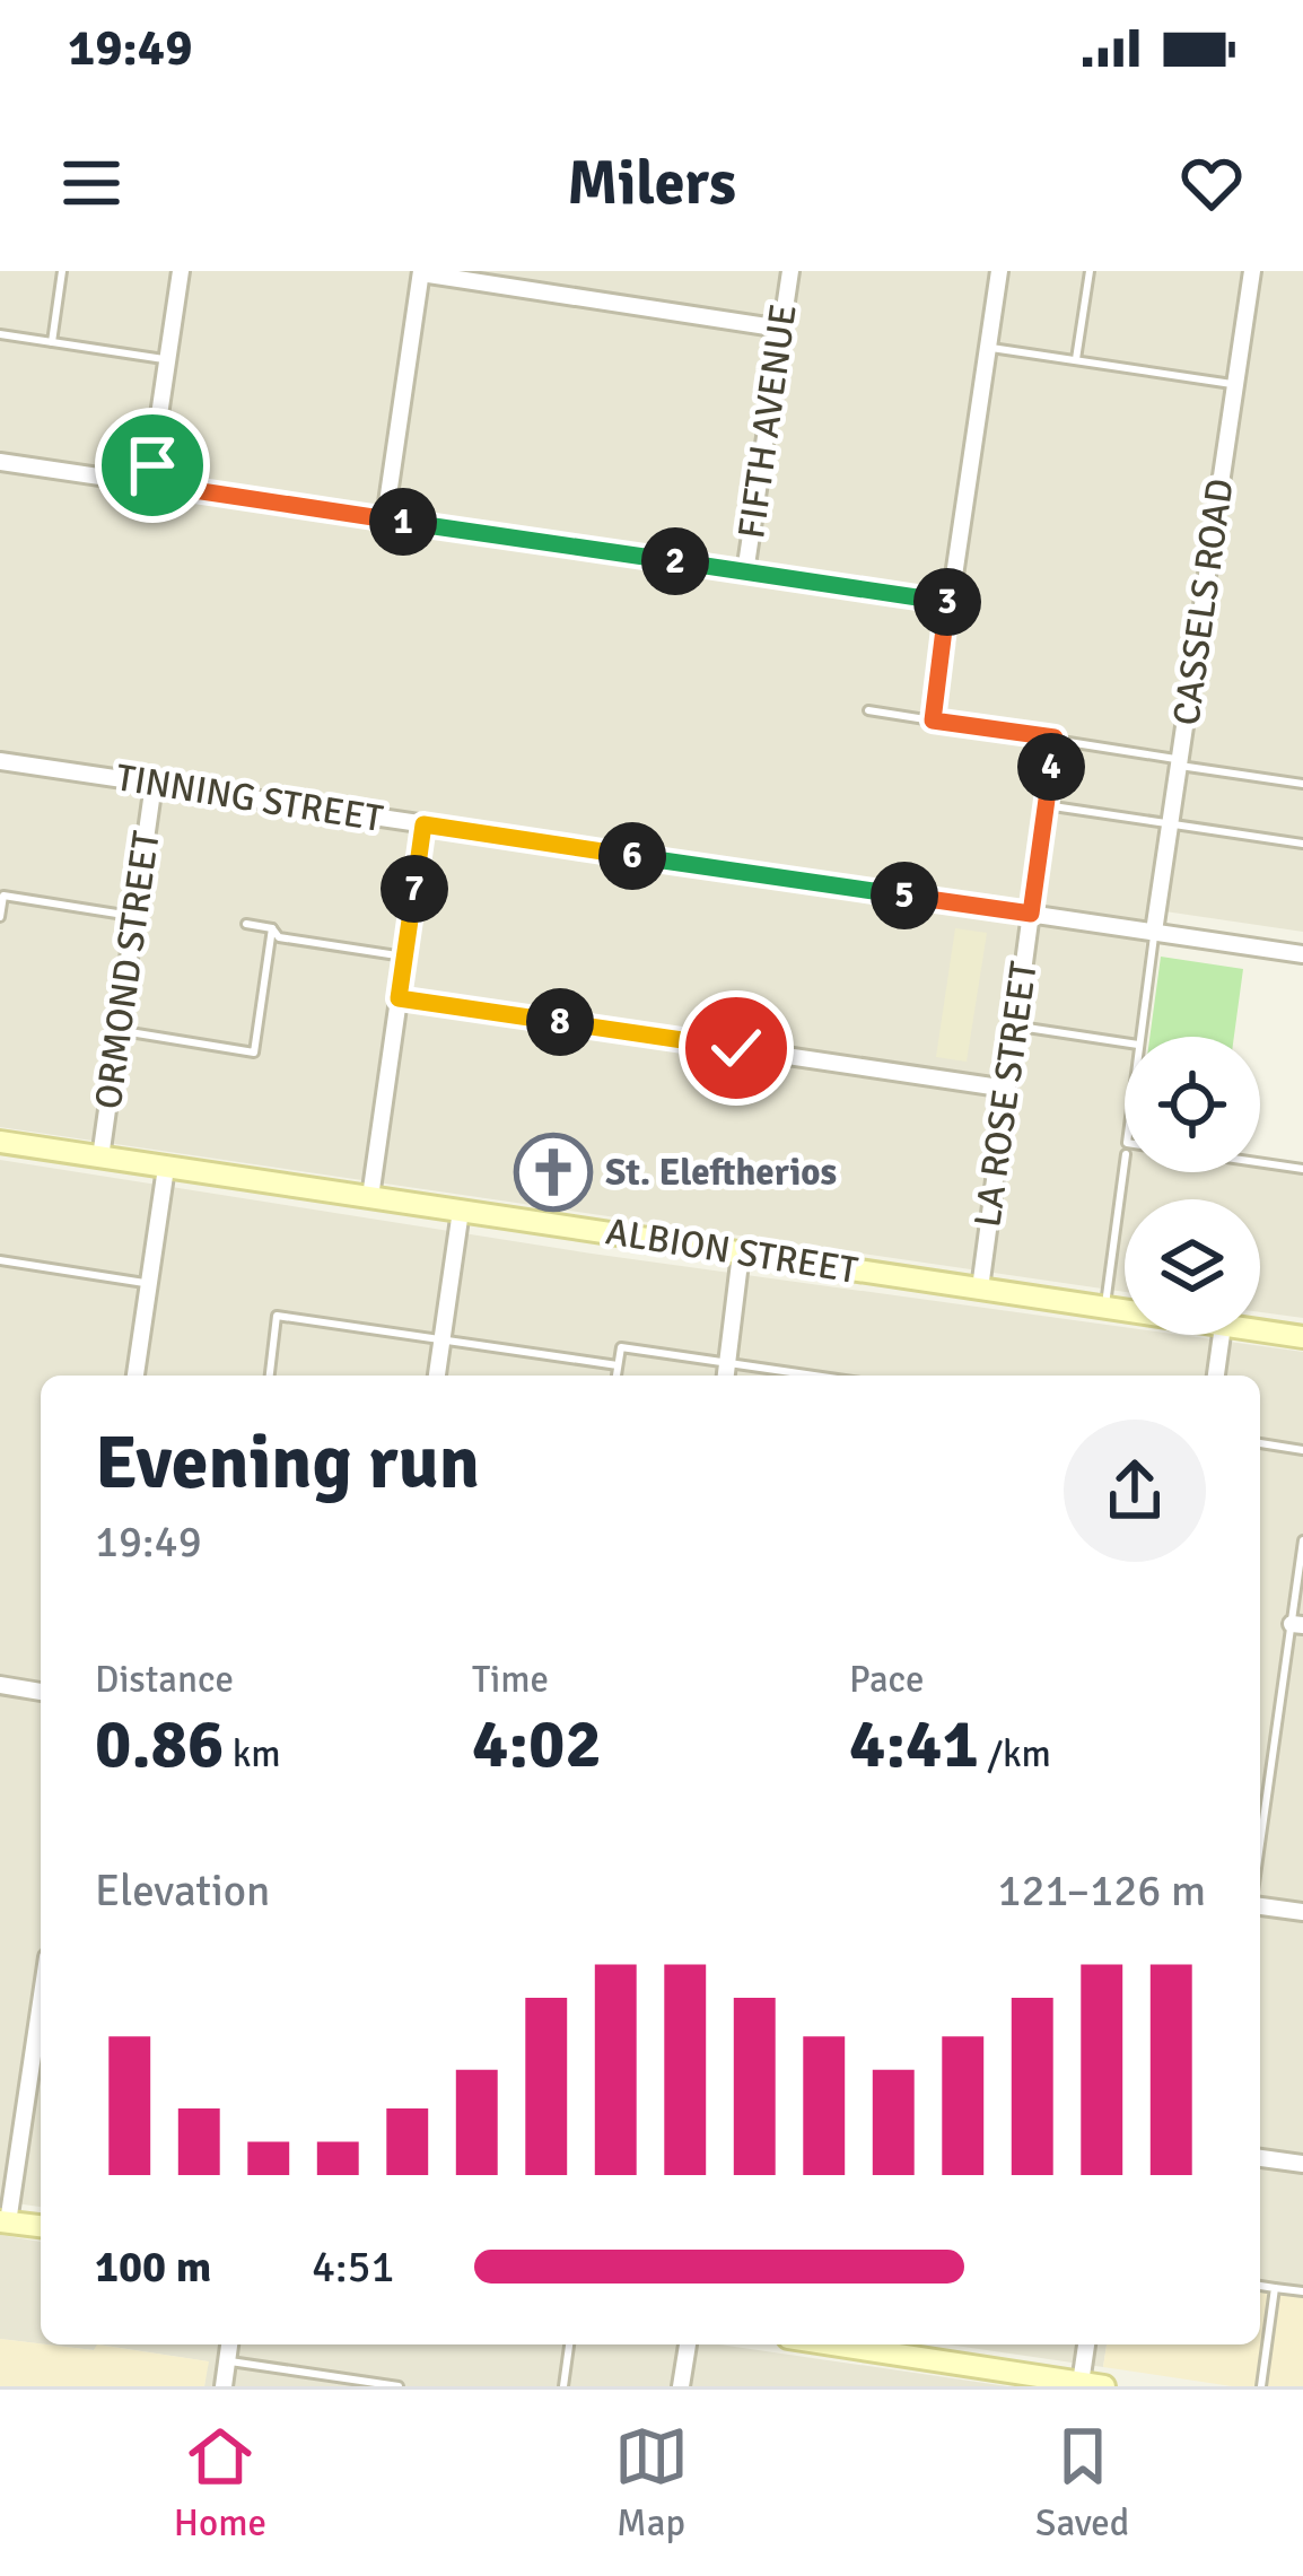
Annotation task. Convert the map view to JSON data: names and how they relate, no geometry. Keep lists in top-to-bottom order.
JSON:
{
  "streets": {
    "street": [
      "FIFTH AVENUE",
      "CASSELS ROAD",
      "TINNING STREET",
      "ORMOND STREET",
      "LA ROSE STREET",
      "ALBION STREET"
    ]
  },
  "crossings": [
    ["CASSELS ROAD", "TINNING STREET"],
    ["TINNING STREET", "ORMOND STREET"],
    ["TINNING STREET", "LA ROSE STREET"],
    ["ORMOND STREET", "ALBION STREET"],
    ["LA ROSE STREET", "ALBION STREET"]
  ],
  "places": {
    "church": ["St. Eleftherios"]
  },
  "page": {
    "status": "19:49",
    "header": "Milers",
    "pins": [
      "1",
      "2",
      "3",
      "4",
      "6",
      "7",
      "5",
      "8"
    ],
    "heading": ["Evening run", "19:49"],
    "stats": [
      ["Distance", "0.86 km"],
      ["Time", "4:02"],
      ["Pace", "4:41 /km"]
    ],
    "chart": ["Elevation", "121–126 m"],
    "list": [
      {
        "name": "100 m",
        "note": "4:51"
      }
    ],
    "tabs": ["Home", "Map", "Saved"]
  }
}
